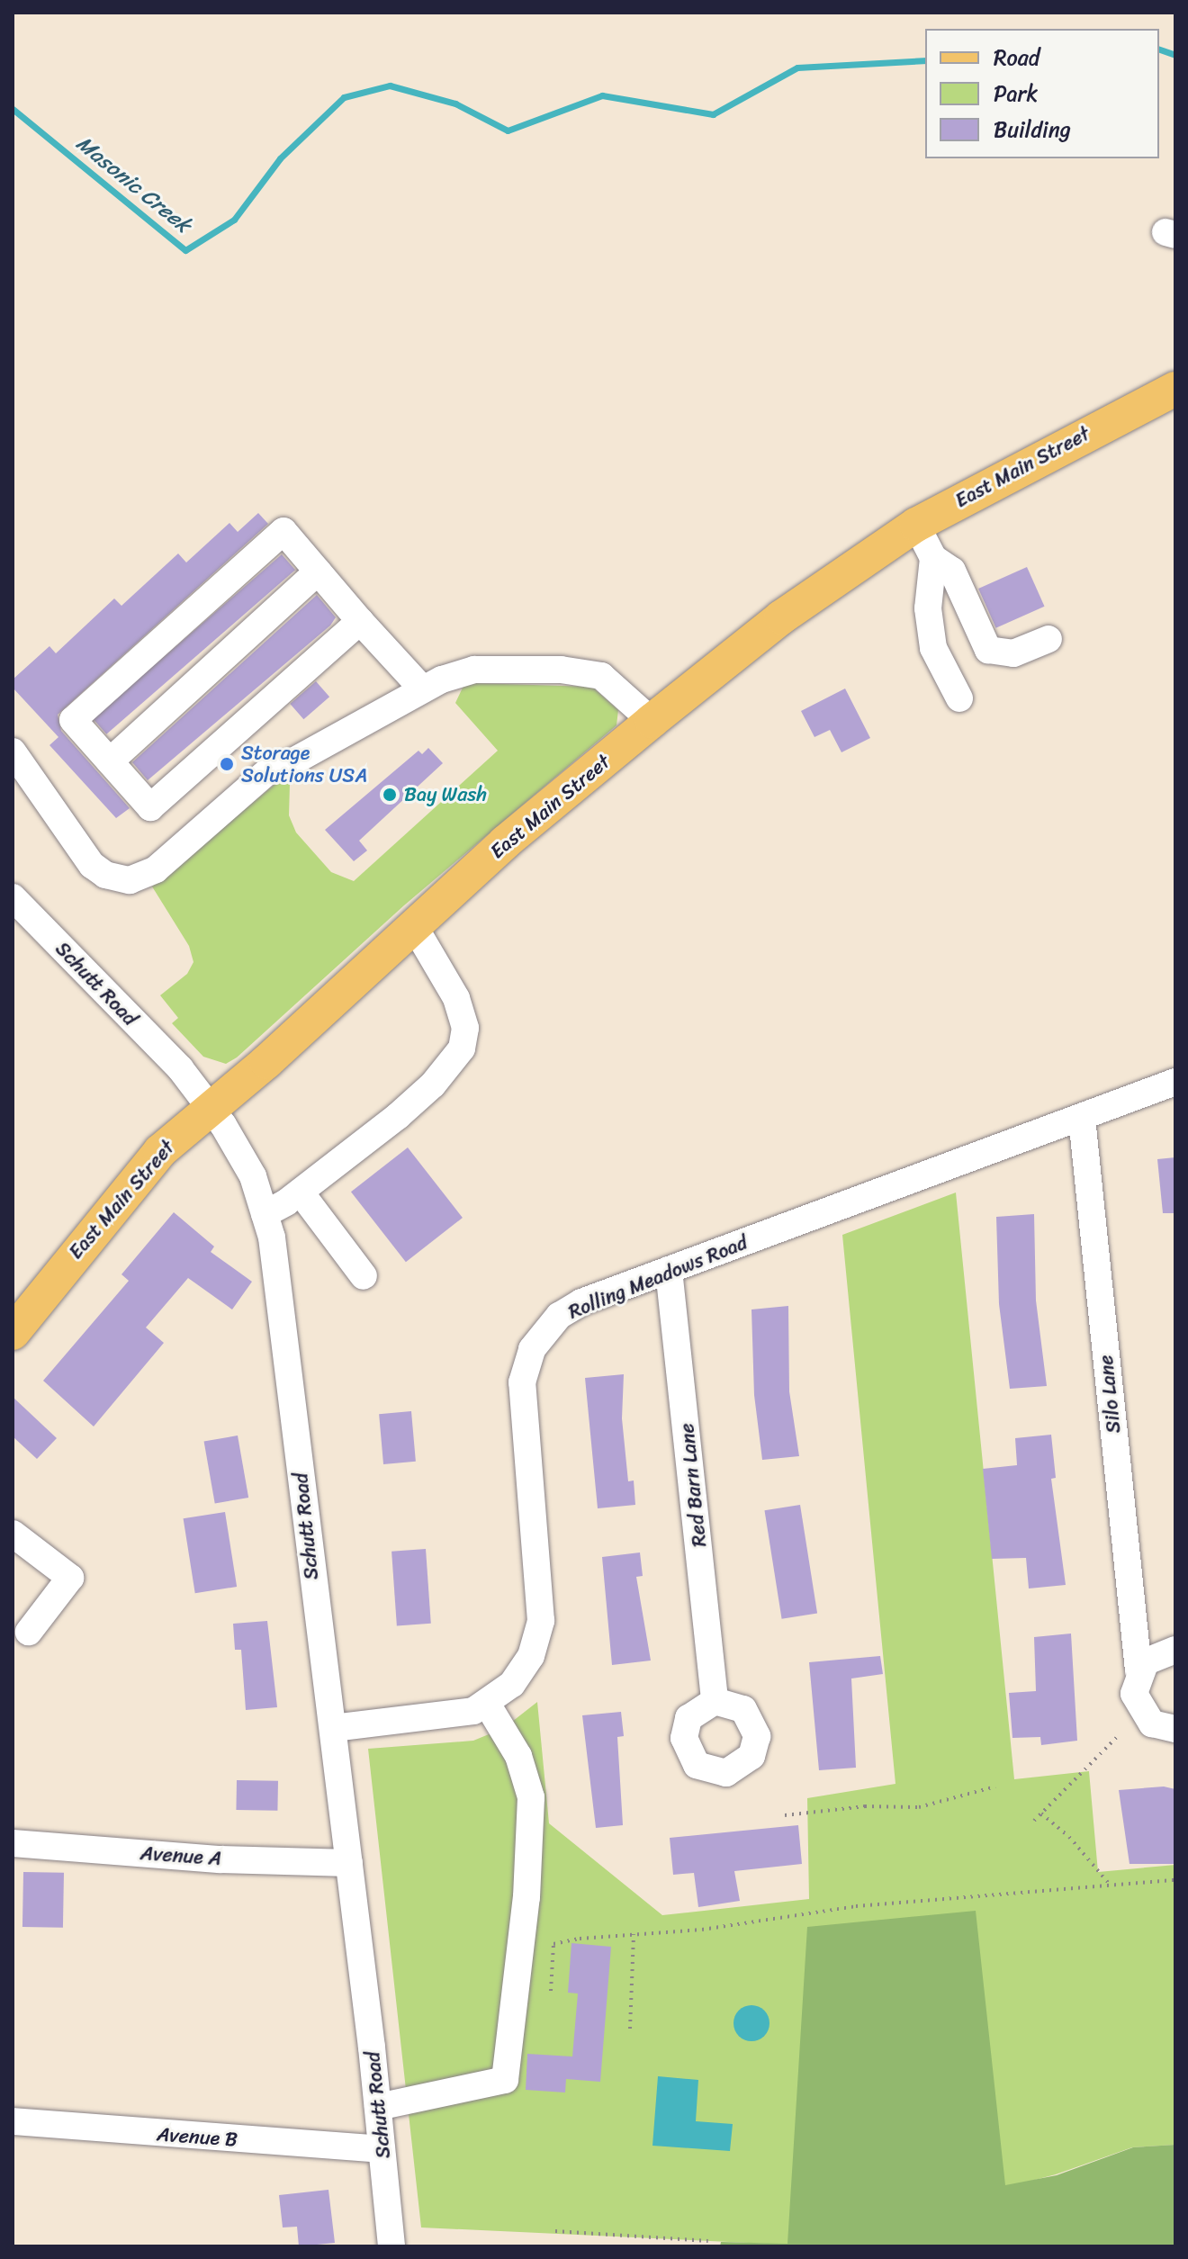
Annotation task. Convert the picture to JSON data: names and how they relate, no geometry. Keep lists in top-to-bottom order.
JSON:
{
  "streets": {
    "main road": ["East Main Street"],
    "street": [
      "Schutt Road",
      "Rolling Meadows Road",
      "Silo Lane",
      "Red Barn Lane",
      "Avenue A",
      "Avenue B"
    ]
  },
  "crossings": [
    ["East Main Street", "Schutt Road"],
    ["Schutt Road", "Rolling Meadows Road"],
    ["Schutt Road", "Avenue A"],
    ["Schutt Road", "Avenue B"],
    ["Rolling Meadows Road", "Silo Lane"],
    ["Rolling Meadows Road", "Red Barn Lane"]
  ],
  "water": ["Masonic Creek"],
  "places": ["Storage Solutions USA", "Bay Wash"],
  "legend": ["Road", "Park", "Building"]
}
